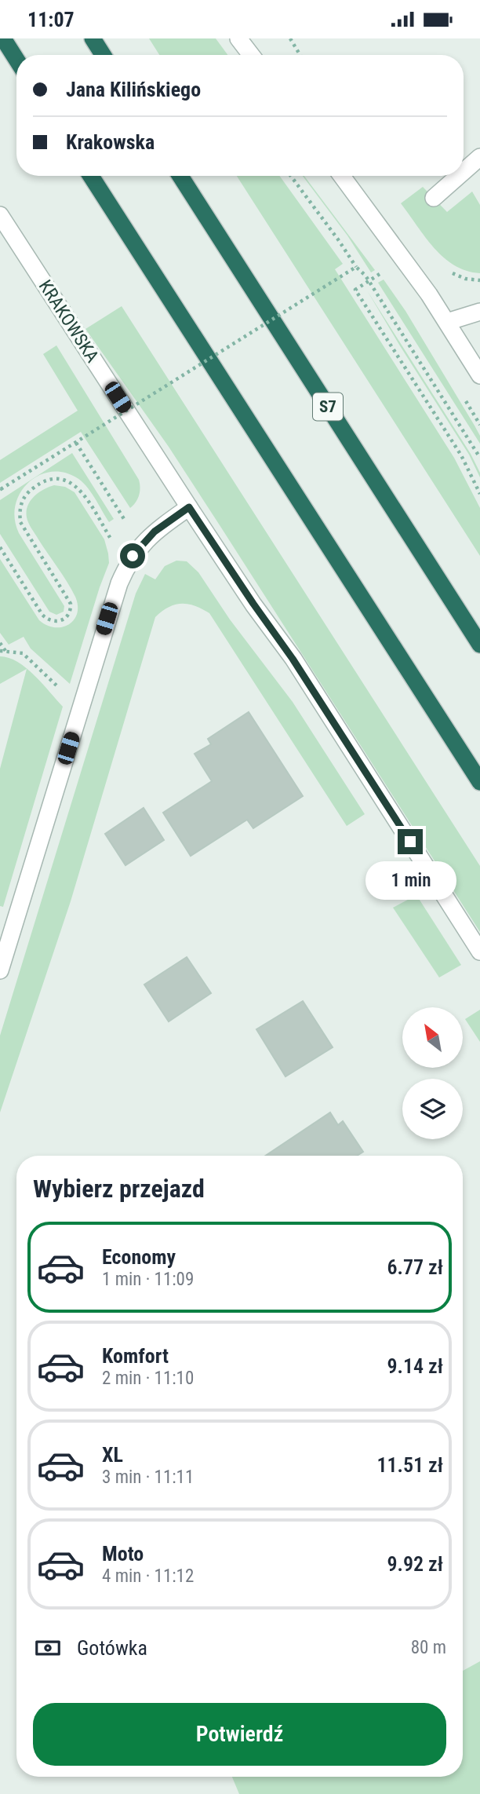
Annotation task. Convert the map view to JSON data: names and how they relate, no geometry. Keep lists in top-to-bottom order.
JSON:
{
  "streets": {
    "highway": ["S7"],
    "street": ["KRAKOWSKA"]
  },
  "north": "top left",
  "page": {
    "status": "11:07",
    "banner": ["Jana Kilińskiego", "Krakowska"],
    "bubble": "1 min",
    "heading": "Wybierz przejazd",
    "list": [
      {
        "name": "Economy",
        "note": "1 min · 11:09",
        "value": "6.77 zł"
      },
      {
        "name": "Komfort",
        "note": "2 min · 11:10",
        "value": "9.14 zł"
      },
      {
        "name": "XL",
        "note": "3 min · 11:11",
        "value": "11.51 zł"
      },
      {
        "name": "Moto",
        "note": "4 min · 11:12",
        "value": "9.92 zł"
      }
    ],
    "pay": ["Gotówka", "80 m"],
    "buttons": "Potwierdź"
  }
}
